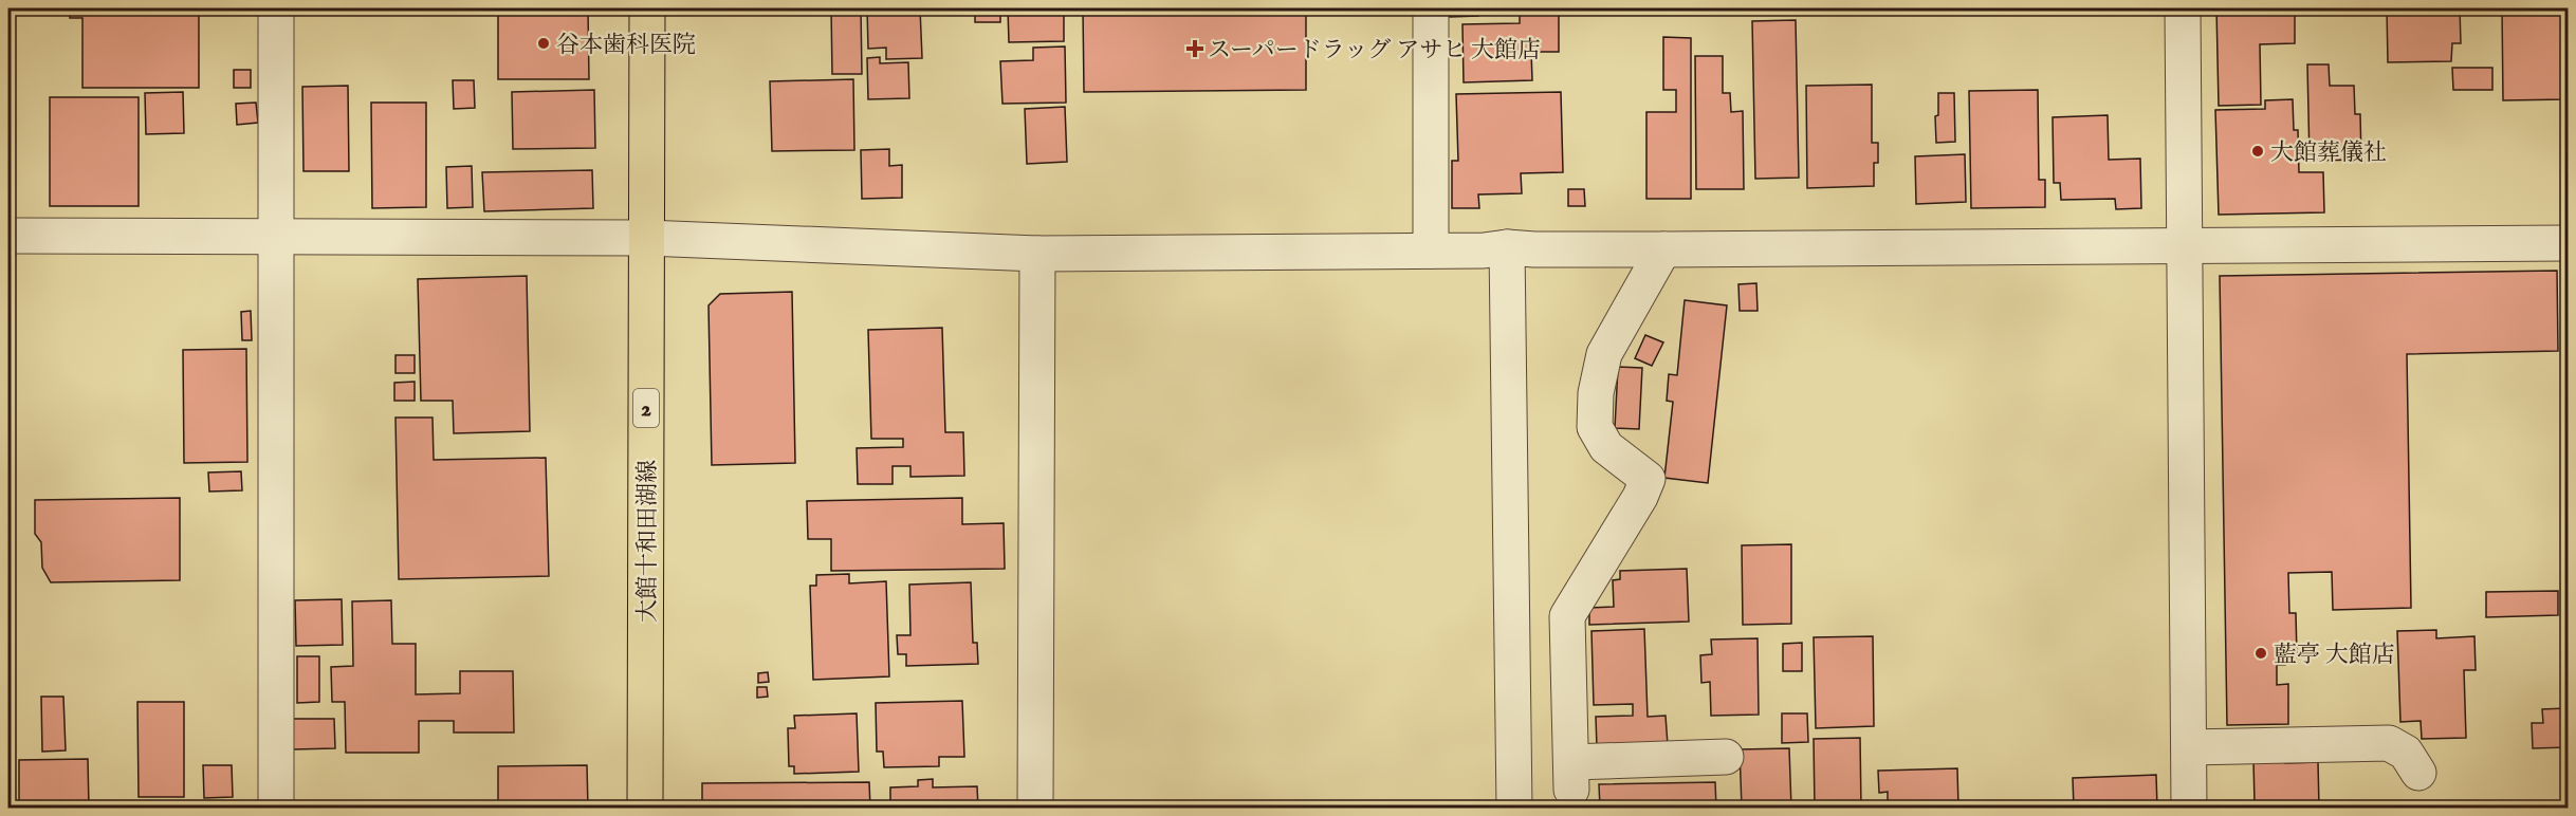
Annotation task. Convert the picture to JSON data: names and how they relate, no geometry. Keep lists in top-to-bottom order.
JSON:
{
  "streets": {
    "main road": ["2", "大館十和田湖線"]
  },
  "places": {
    "other": ["谷本歯科医院", "大館葬儀社", "藍亭 大館店"],
    "health": ["スーパードラッグ アサヒ 大館店"]
  }
}
